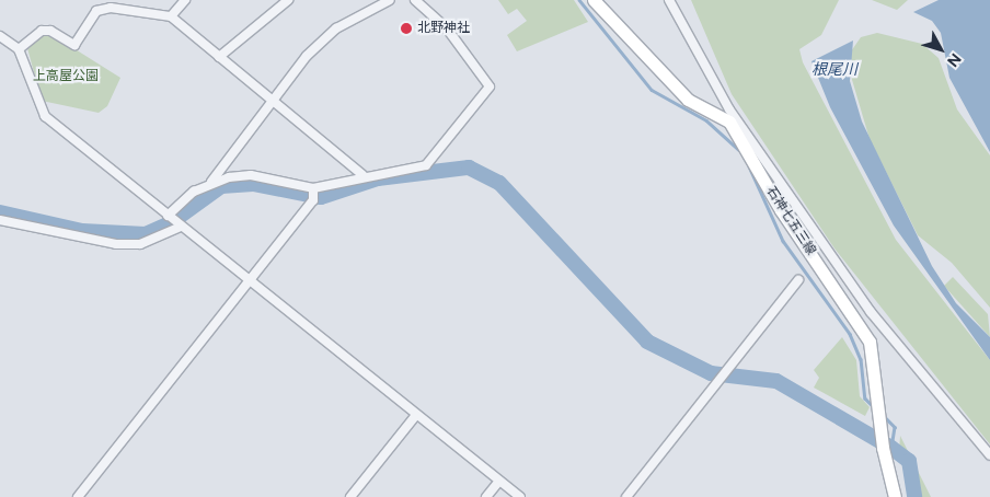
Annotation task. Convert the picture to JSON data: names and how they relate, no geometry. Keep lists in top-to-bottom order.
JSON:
{
  "streets": {
    "main road": ["石神七五三線"]
  },
  "water": ["根尾川"],
  "parks": ["上高屋公園"],
  "places": ["北野神社"],
  "north": "bottom right"
}
